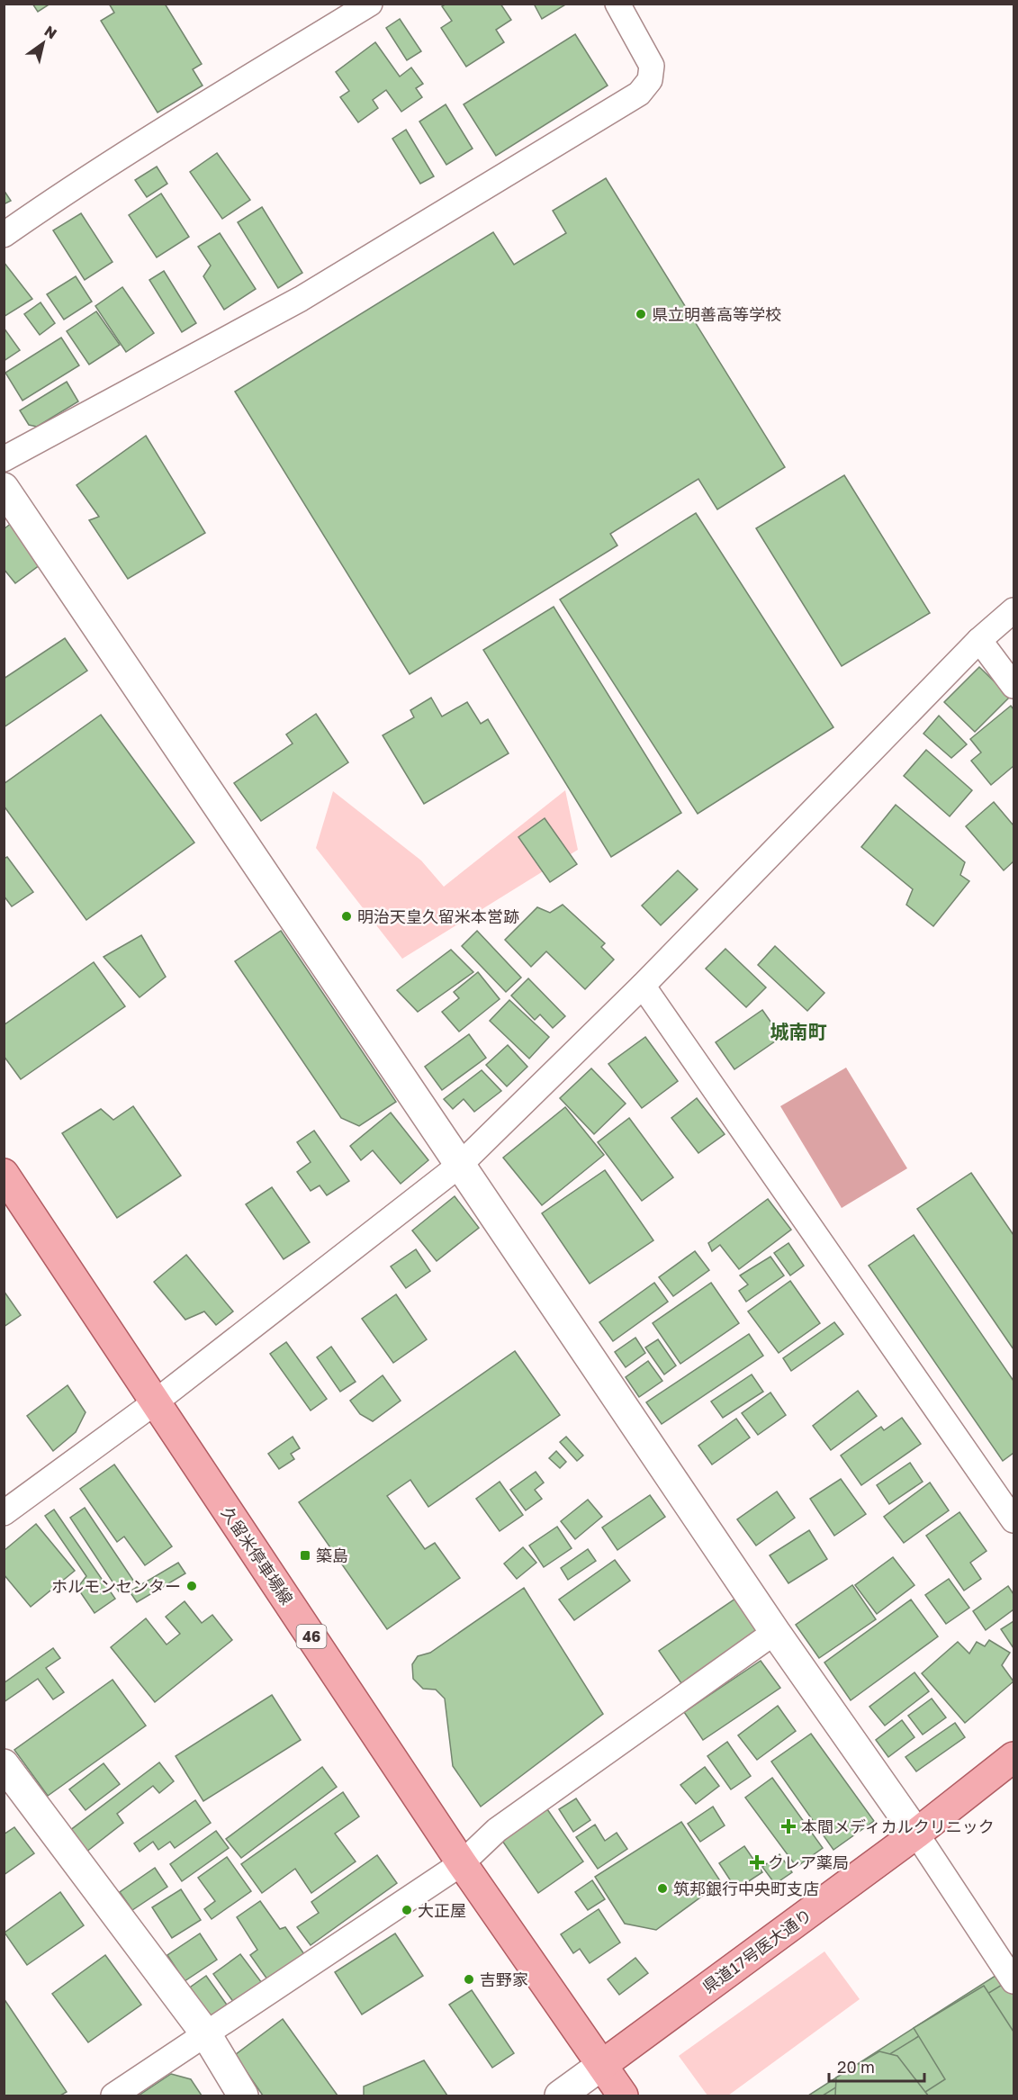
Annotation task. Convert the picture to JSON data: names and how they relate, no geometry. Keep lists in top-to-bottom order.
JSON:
{
  "streets": {
    "main road": ["久留米停車場線", "46", "県道17号医大通り"]
  },
  "crossings": [
    ["久留米停車場線", "県道17号医大通り"]
  ],
  "districts": ["城南町"],
  "places": {
    "other": [
      "県立明善高等学校",
      "明治天皇久留米本営跡",
      "ホルモンセンター",
      "筑邦銀行中央町支店",
      "大正屋",
      "吉野家"
    ],
    "transit": ["築島"],
    "health": ["本間メディカルクリニック", "クレア薬局"]
  },
  "scale_bar": "20 m",
  "north": "top right"
}
